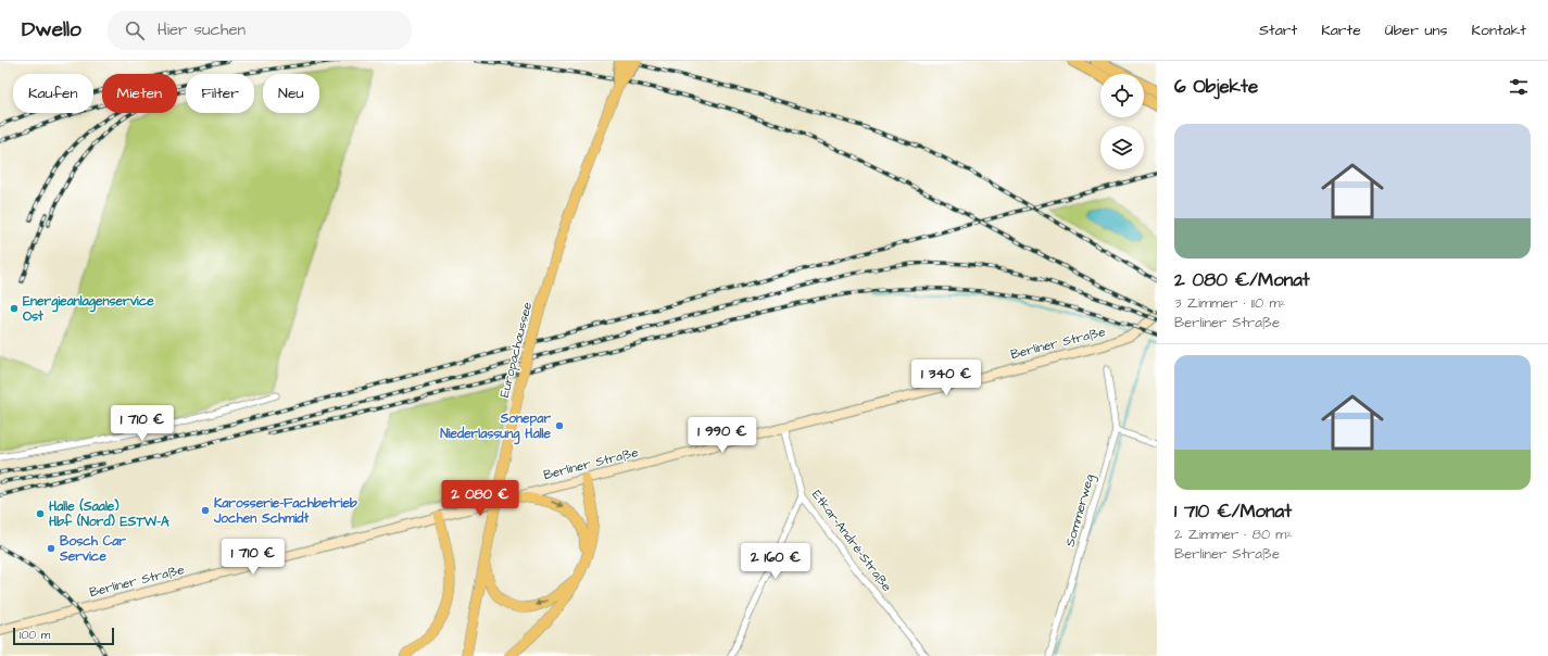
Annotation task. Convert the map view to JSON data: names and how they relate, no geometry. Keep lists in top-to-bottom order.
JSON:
{
  "streets": {
    "main road": ["Europachaussee"],
    "street": ["Berliner Straße", "Sommerweg", "Etkar-André-Straße"]
  },
  "crossings": [
    ["Berliner Straße", "Etkar-André-Straße"]
  ],
  "places": [
    "Energieanlagenservice Ost",
    "Sonepar Niederlassung Halle",
    "Karosserie-Fachbetrieb Jochen Schmidt",
    "Halle (Saale) Hbf (Nord) ESTW-A",
    "Bosch Car Service"
  ],
  "scale_bar": "100 m",
  "page": {
    "header": "Dwello",
    "search": "Hier suchen",
    "nav": [
      "Start",
      "Karte",
      "Über uns",
      "Kontakt"
    ],
    "heading": "6 Objekte",
    "chip": [
      "Kaufen",
      "Mieten",
      "Filter",
      "Neu"
    ],
    "list": [
      {
        "name": "2 080 €/Monat",
        "note": "3 Zimmer · 110 m² · Berliner Straße"
      },
      {
        "name": "1 710 €/Monat",
        "note": "2 Zimmer · 80 m² · Berliner Straße"
      }
    ],
    "price": [
      "1 340 €",
      "1 710 €",
      "1 990 €",
      "2 080 €",
      "1 710 €",
      "2 160 €"
    ],
    "scale": "100 m"
  }
}
